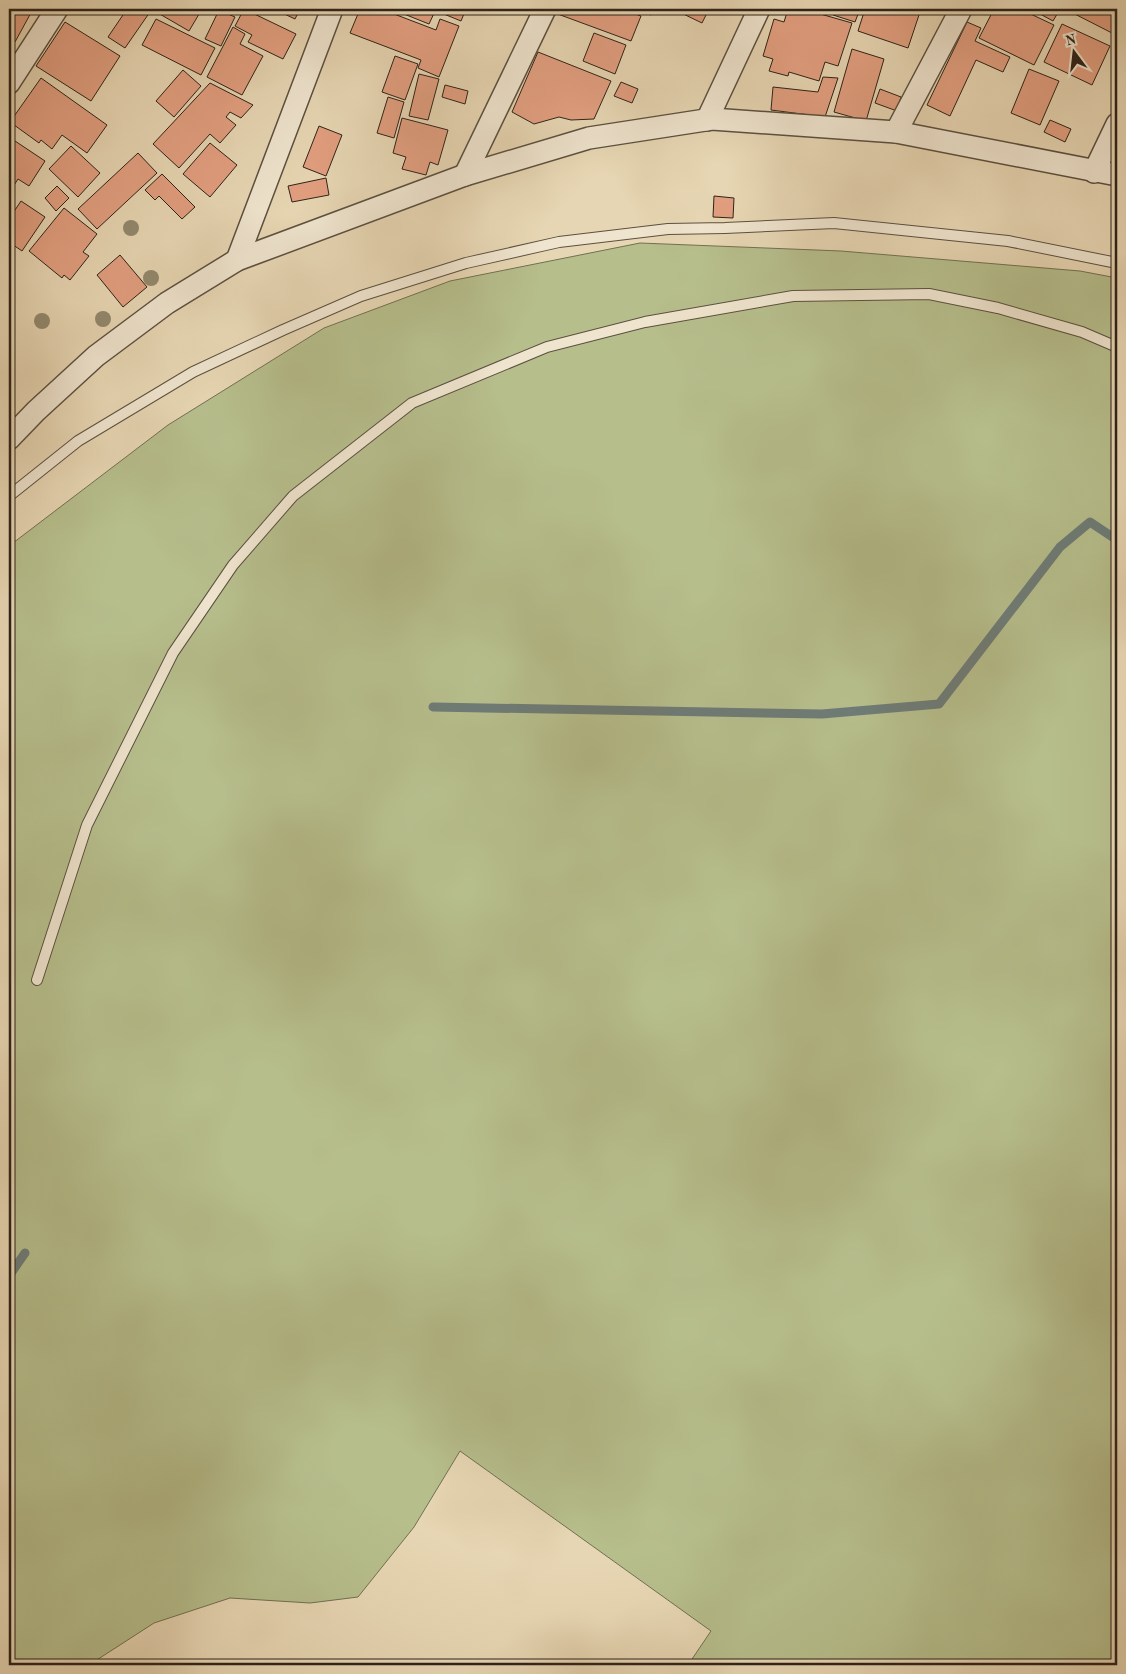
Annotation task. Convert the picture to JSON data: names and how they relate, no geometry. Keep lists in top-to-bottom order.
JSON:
{
  "north": "top"
}
